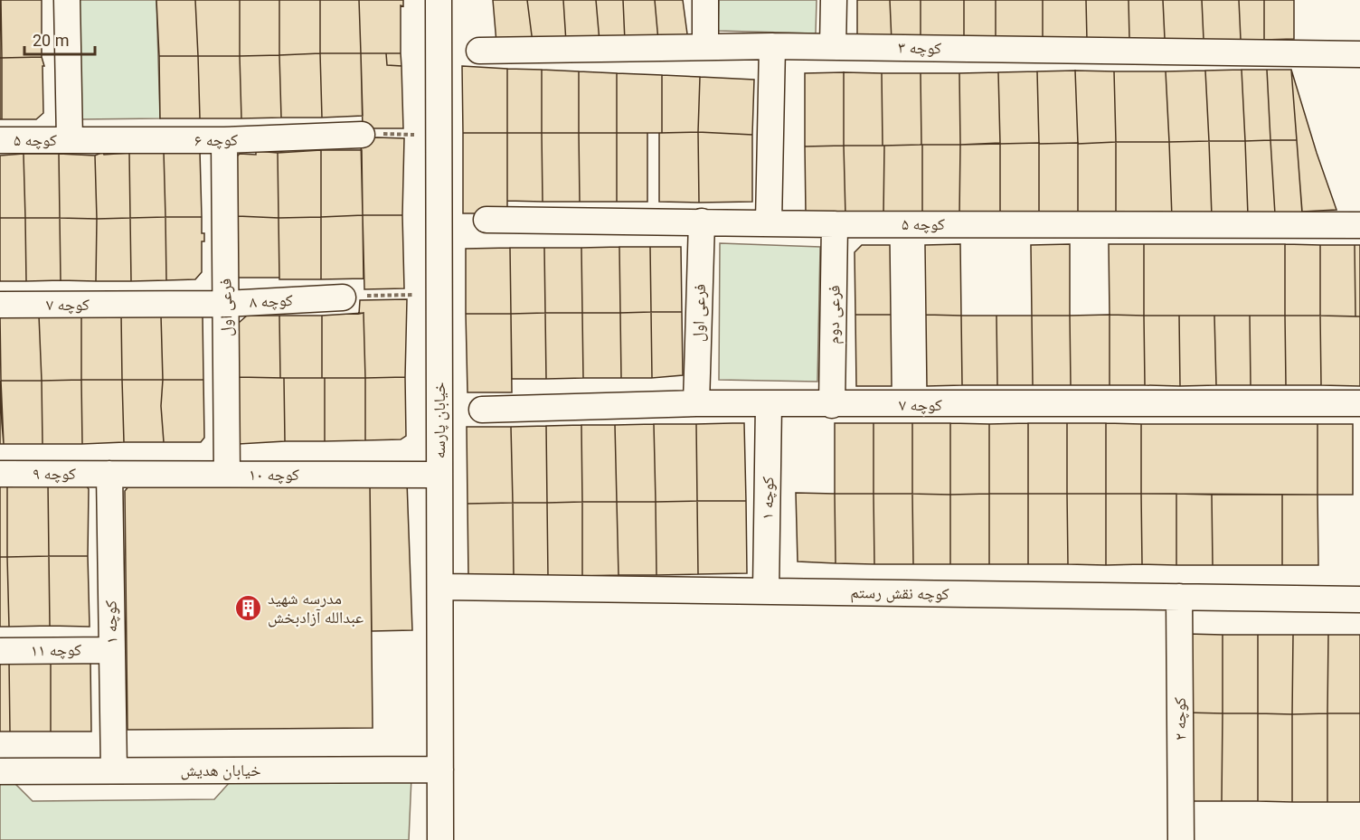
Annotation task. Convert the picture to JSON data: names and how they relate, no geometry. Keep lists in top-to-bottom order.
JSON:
{
  "streets": {
    "street": [
      "کوچه ۳",
      "کوچه ۵",
      "کوچه ۶",
      "کوچه ۸",
      "کوچه ۷",
      "فرعی اول",
      "فرعی دوم",
      "خیابان پارسه",
      "کوچه ۹",
      "کوچه ۱۰",
      "کوچه ۱",
      "کوچه نقش رستم",
      "کوچه ۱۱",
      "کوچه ۲",
      "خیابان هدیش"
    ]
  },
  "crossings": [
    ["کوچه ۵", "کوچه ۶"],
    ["کوچه ۵", "فرعی اول"],
    ["کوچه ۵", "فرعی دوم"],
    ["کوچه ۶", "فرعی اول"],
    ["کوچه ۸", "کوچه ۷"],
    ["کوچه ۸", "فرعی اول"],
    ["کوچه ۷", "فرعی اول"],
    ["کوچه ۷", "فرعی دوم"],
    ["کوچه ۷", "کوچه ۱"],
    ["فرعی اول", "کوچه ۱۰"],
    ["خیابان پارسه", "کوچه ۱۰"],
    ["خیابان پارسه", "کوچه نقش رستم"],
    ["خیابان پارسه", "خیابان هدیش"],
    ["کوچه ۹", "کوچه ۱۰"],
    ["کوچه ۹", "کوچه ۱"],
    ["کوچه ۱۰", "کوچه ۱"],
    ["کوچه ۱", "کوچه نقش رستم"],
    ["کوچه ۱", "کوچه ۱۱"],
    ["کوچه ۱", "خیابان هدیش"],
    ["کوچه نقش رستم", "کوچه ۲"]
  ],
  "places": {
    "building": ["مدرسه شهید عبدالله آزادبخش"]
  },
  "scale_bar": "20 m"
}
